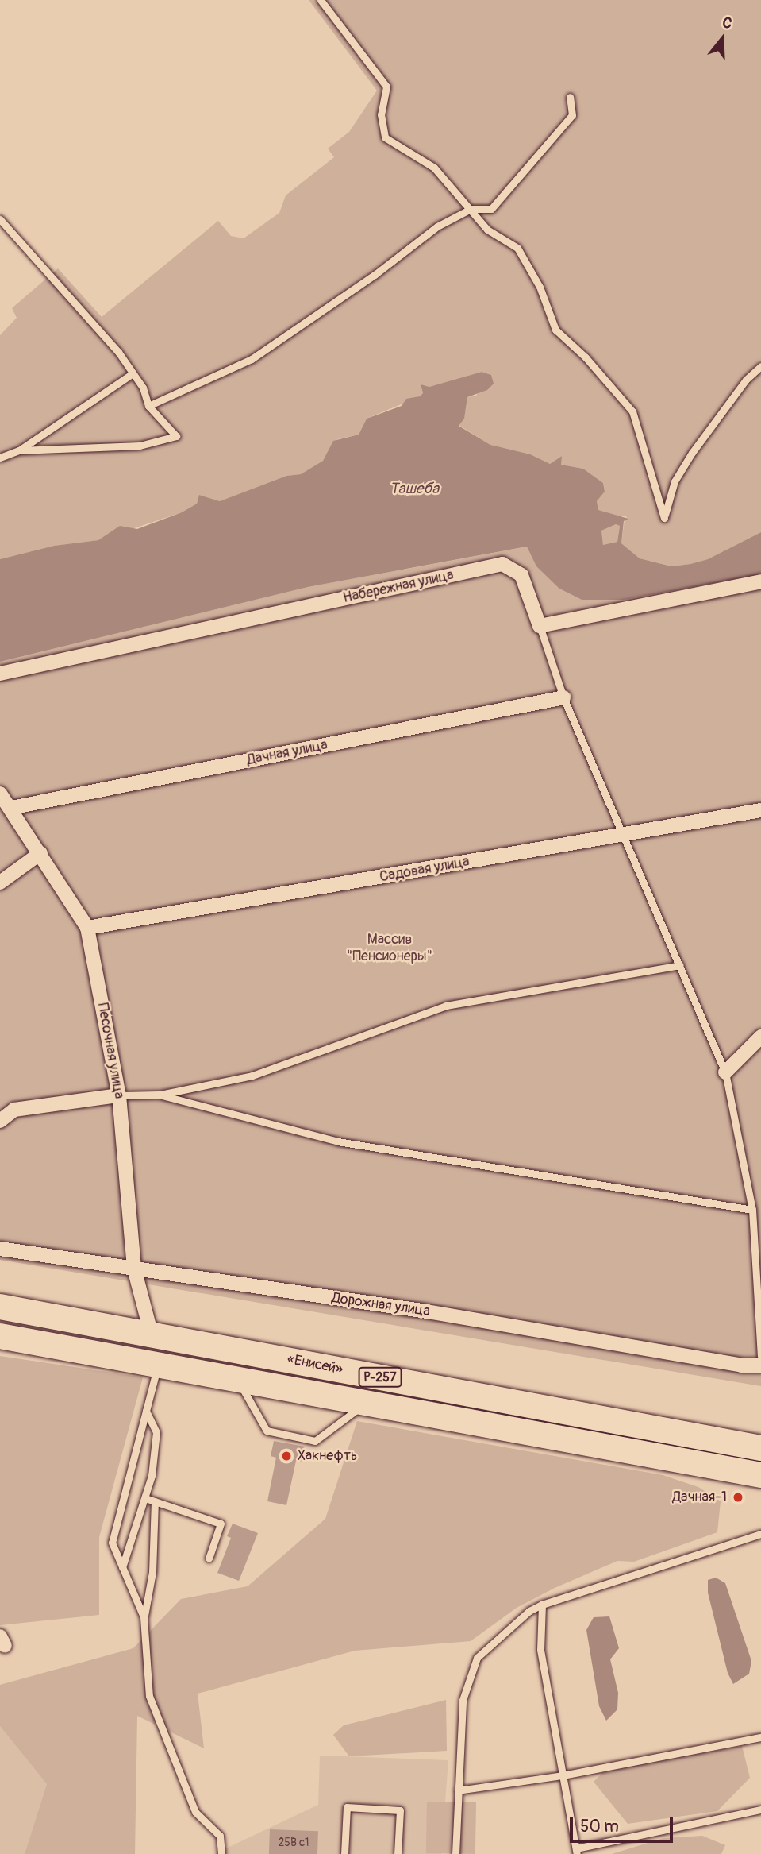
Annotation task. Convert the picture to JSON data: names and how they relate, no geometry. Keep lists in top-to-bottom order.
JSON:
{
  "streets": {
    "highway": ["«Енисей»", "Р-257"],
    "street": [
      "Набережная улица",
      "Дачная улица",
      "Садовая улица",
      "Песочная улица",
      "Дорожная улица"
    ]
  },
  "crossings": [
    ["Дачная улица", "Песочная улица"],
    ["Садовая улица", "Песочная улица"],
    ["Песочная улица", "Дорожная улица"],
    ["Песочная улица", "«Енисей»"]
  ],
  "water": ["Ташеба"],
  "parks": ["Массив \"Пенсионеры\""],
  "places": ["Хакнефть", "Дачная-1"],
  "house_numbers": ["25В с1"],
  "scale_bar": "50 m",
  "north": "top"
}
